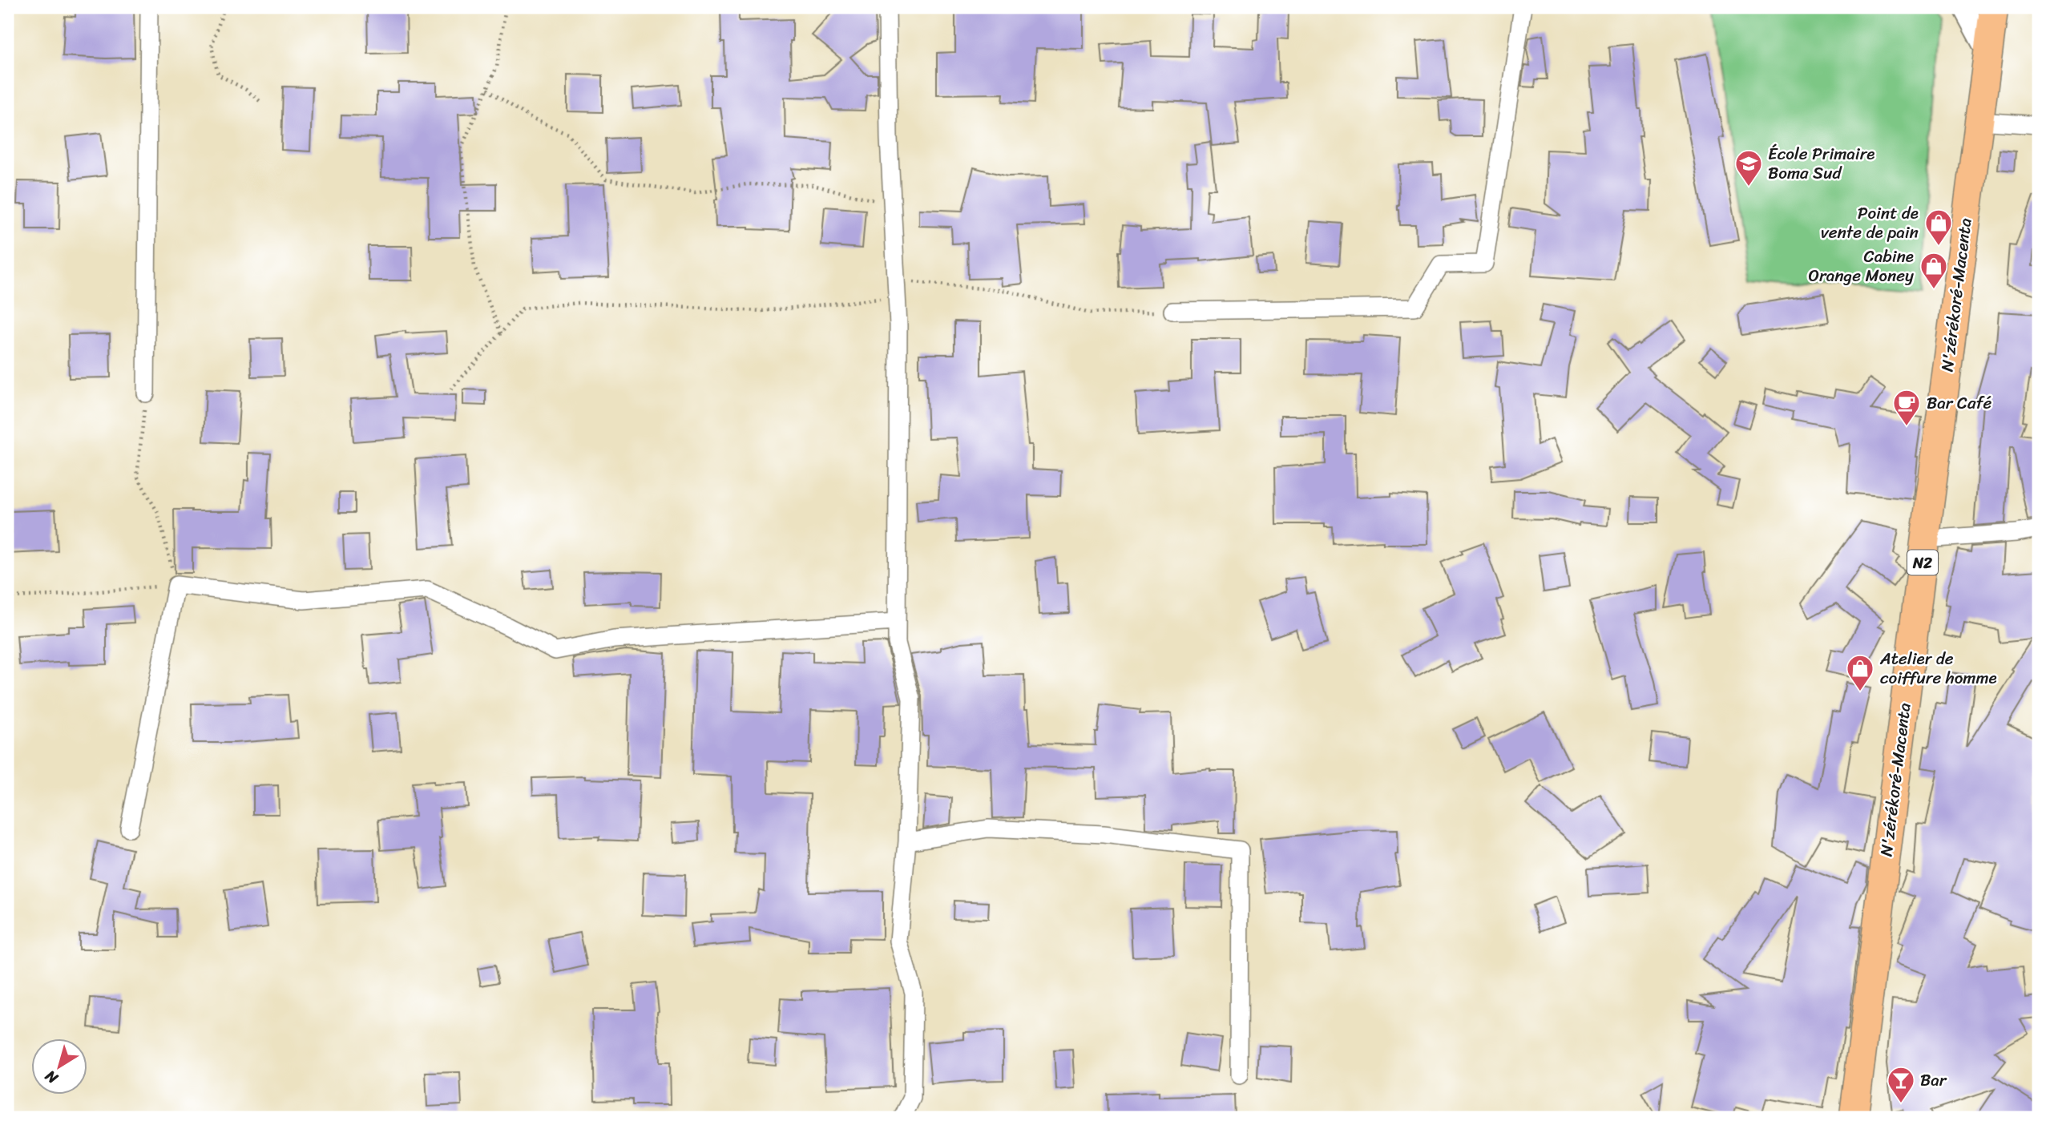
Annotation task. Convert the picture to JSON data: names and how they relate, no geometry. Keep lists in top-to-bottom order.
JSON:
{
  "streets": {
    "highway": ["N'zérékoré-Macenta", "N2"]
  },
  "places": {
    "school or university": ["École Primaire Boma Sud"],
    "shop": ["Point de vente de pain", "Cabine Orange Money", "Atelier de coiffure homme"],
    "cafe": ["Bar Café"],
    "bar": ["Bar"]
  },
  "north": "bottom left"
}
